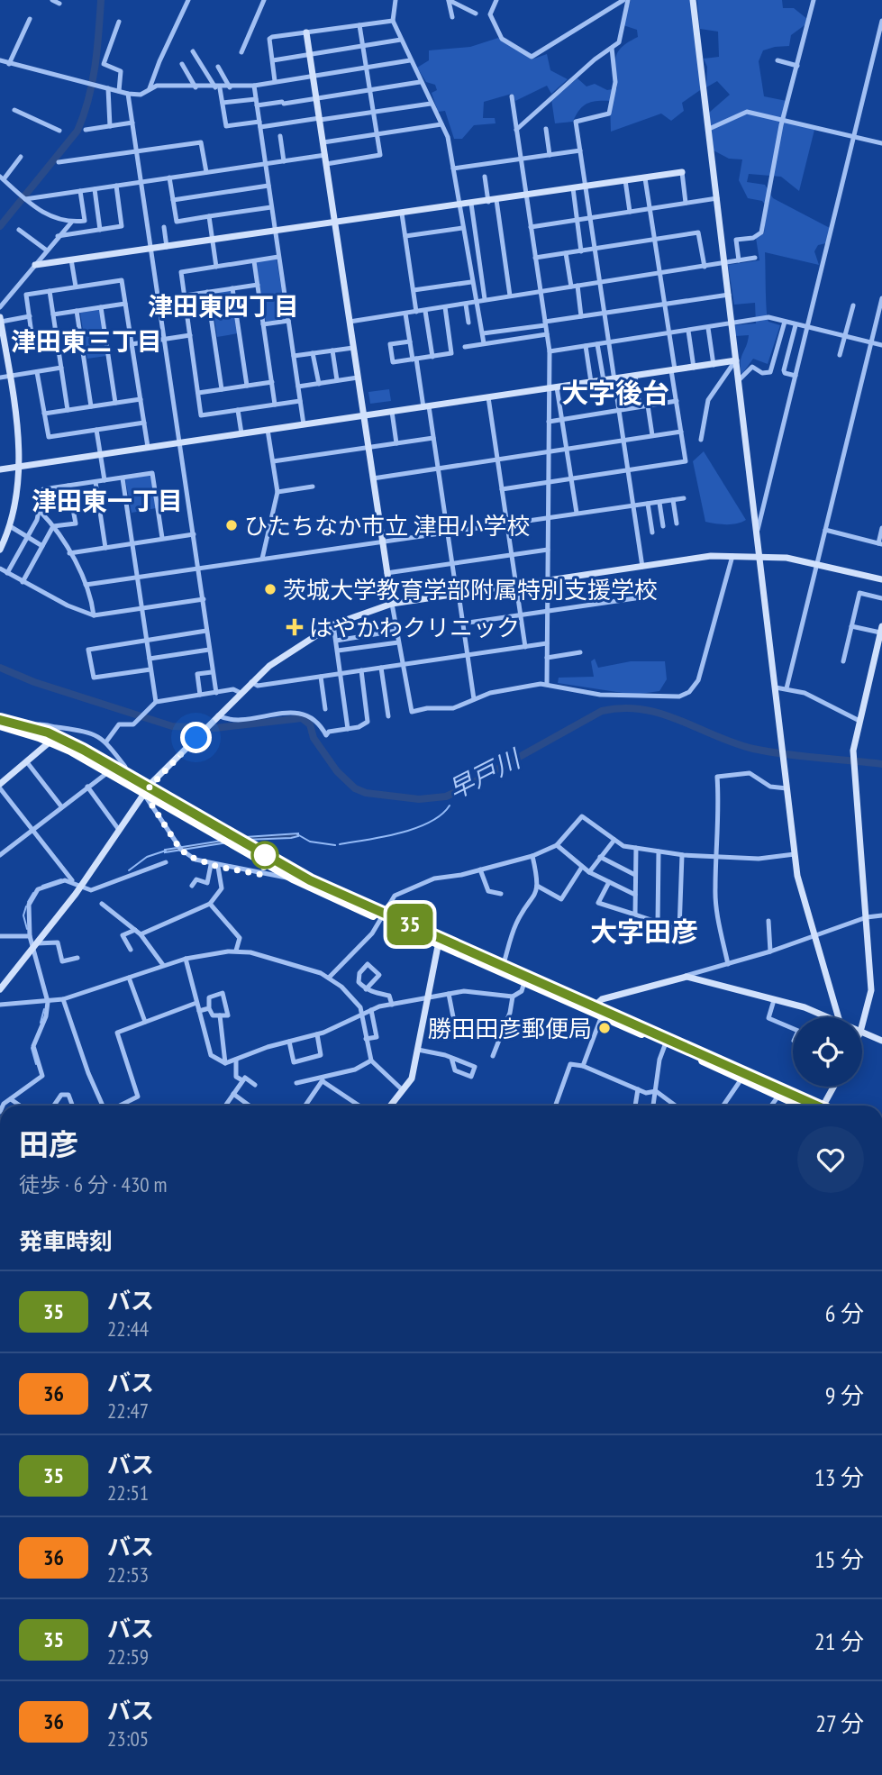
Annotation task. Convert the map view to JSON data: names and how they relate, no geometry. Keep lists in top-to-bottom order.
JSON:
{
  "districts": [
    "津田東四丁目",
    "津田東三丁目",
    "大字後台",
    "津田東一丁目",
    "大字田彦"
  ],
  "water": ["早戸川"],
  "places": {
    "other": ["ひたちなか市立 津田小学校", "茨城大学教育学部附属特別支援学校", "勝田田彦郵便局"],
    "health": ["はやかわクリニック"]
  },
  "lines": ["bus line 35"],
  "page": {
    "on_map": "35",
    "heading": [
      ["田彦", "徒歩 · 6 分 · 430 m"],
      "発車時刻"
    ],
    "list": [
      {
        "mark": "35",
        "name": "バス",
        "note": "22:44",
        "value": "6 分"
      },
      {
        "mark": "36",
        "name": "バス",
        "note": "22:47",
        "value": "9 分"
      },
      {
        "mark": "35",
        "name": "バス",
        "note": "22:51",
        "value": "13 分"
      },
      {
        "mark": "36",
        "name": "バス",
        "note": "22:53",
        "value": "15 分"
      },
      {
        "mark": "35",
        "name": "バス",
        "note": "22:59",
        "value": "21 分"
      },
      {
        "mark": "36",
        "name": "バス",
        "note": "23:05",
        "value": "27 分"
      }
    ]
  }
}
